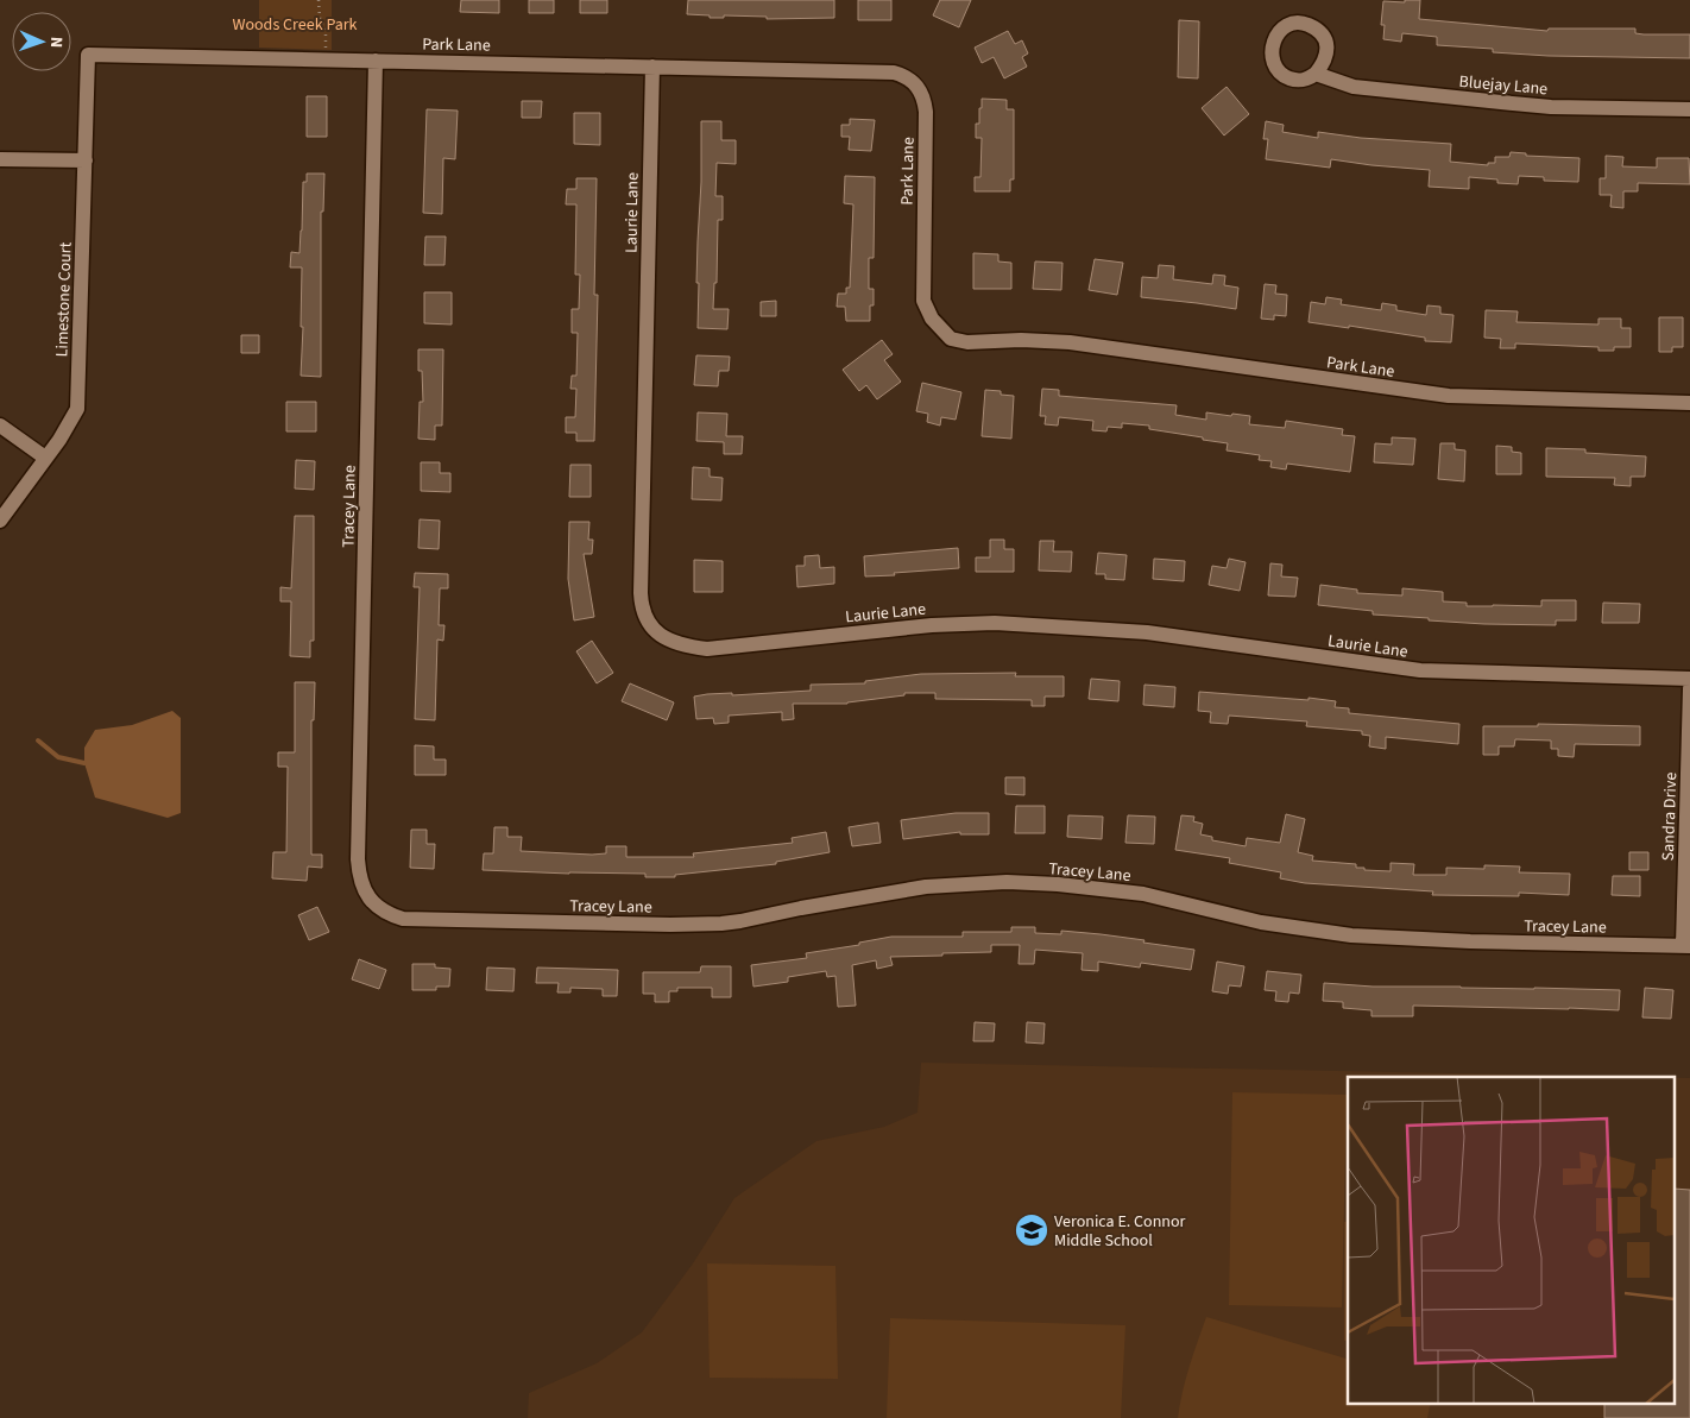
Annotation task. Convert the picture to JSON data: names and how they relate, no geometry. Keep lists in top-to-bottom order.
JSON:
{
  "streets": {
    "street": [
      "Park Lane",
      "Bluejay Lane",
      "Laurie Lane",
      "Limestone Court",
      "Tracey Lane",
      "Sandra Drive"
    ]
  },
  "crossings": [
    ["Park Lane", "Laurie Lane"],
    ["Park Lane", "Limestone Court"],
    ["Park Lane", "Tracey Lane"],
    ["Tracey Lane", "Sandra Drive"]
  ],
  "parks": ["Woods Creek Park"],
  "places": {
    "school or university": ["Veronica E. Connor Middle School"]
  },
  "north": "right"
}
